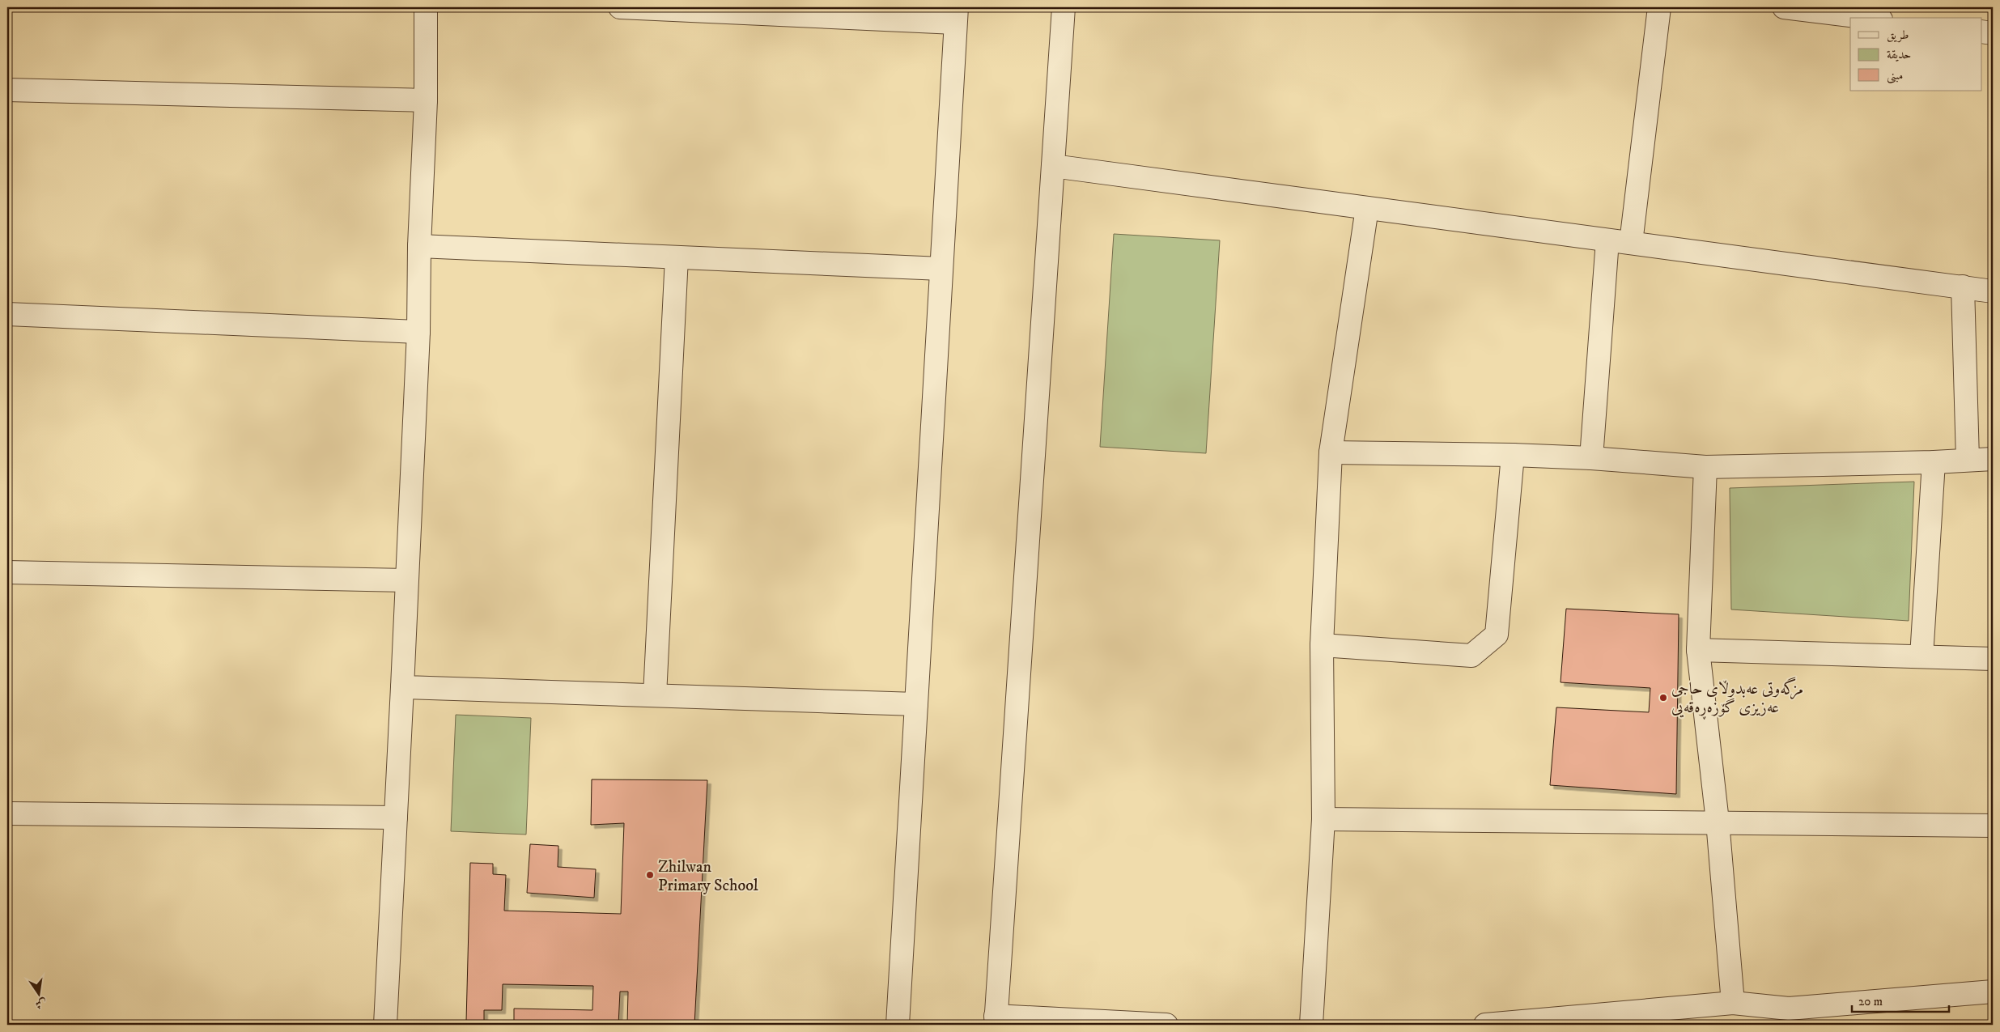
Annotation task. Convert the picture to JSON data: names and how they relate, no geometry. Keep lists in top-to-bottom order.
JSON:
{
  "places": ["مزگەوتی عەبدوڵای حاجی عەزیزی گۆزەڕەقەیی", "Zhilwan Primary School"],
  "legend": ["طريق", "حديقة", "مبنى"],
  "scale_bar": "20 m",
  "north": "bottom"
}
